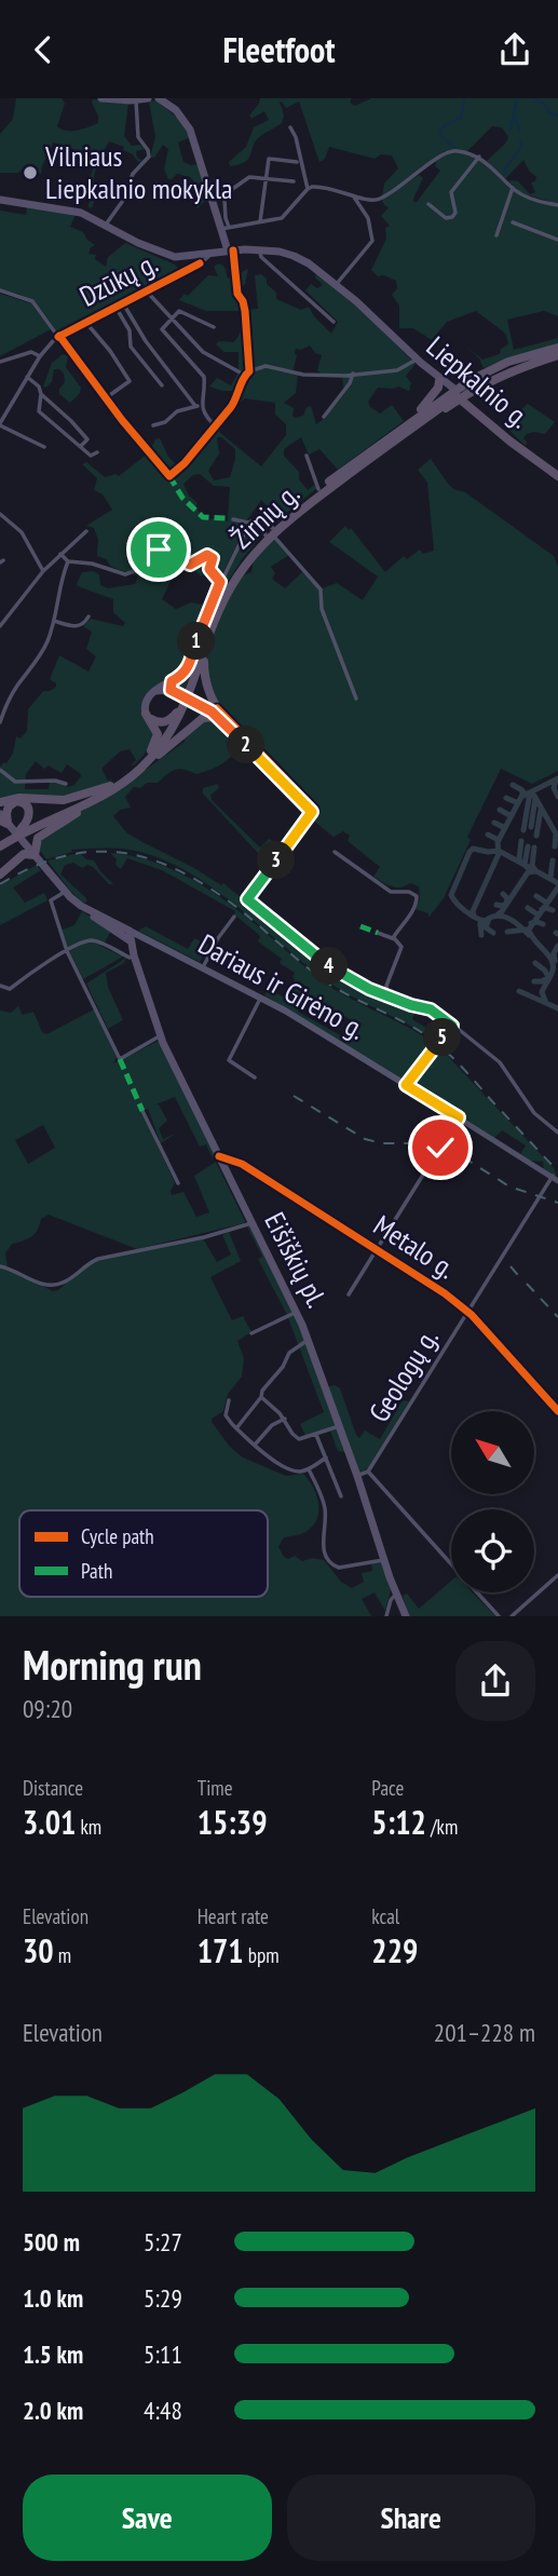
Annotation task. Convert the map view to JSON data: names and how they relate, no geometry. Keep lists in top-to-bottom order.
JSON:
{
  "streets": {
    "highway": ["Liepkalnio g.", "Žirnių g."],
    "main road": ["Dariaus ir Girėno g.", "Eišiškių pl."],
    "street": ["Dzūkų g.", "Metalo g.", "Geologų g."]
  },
  "crossings": [
    ["Liepkalnio g.", "Žirnių g."],
    ["Dariaus ir Girėno g.", "Eišiškių pl."],
    ["Dariaus ir Girėno g.", "Geologų g."],
    ["Metalo g.", "Eišiškių pl."],
    ["Metalo g.", "Geologų g."]
  ],
  "places": ["Vilniaus Liepkalnio mokykla"],
  "legend": ["Cycle path", "Path"],
  "north": "top left",
  "page": {
    "header": "Fleetfoot",
    "pins": [
      "1",
      "2",
      "3",
      "4",
      "5"
    ],
    "heading": ["Morning run", "09:20"],
    "stats": [
      ["Distance", "3.01 km"],
      ["Time", "15:39"],
      ["Pace", "5:12 /km"],
      ["Elevation", "30 m"],
      ["Heart rate", "171 bpm"],
      ["kcal", "229"]
    ],
    "chart": ["Elevation", "201–228 m"],
    "list": [
      {
        "name": "500 m",
        "note": "5:27"
      },
      {
        "name": "1.0 km",
        "note": "5:29"
      },
      {
        "name": "1.5 km",
        "note": "5:11"
      },
      {
        "name": "2.0 km",
        "note": "4:48"
      }
    ],
    "buttons": ["Save", "Share"]
  }
}
